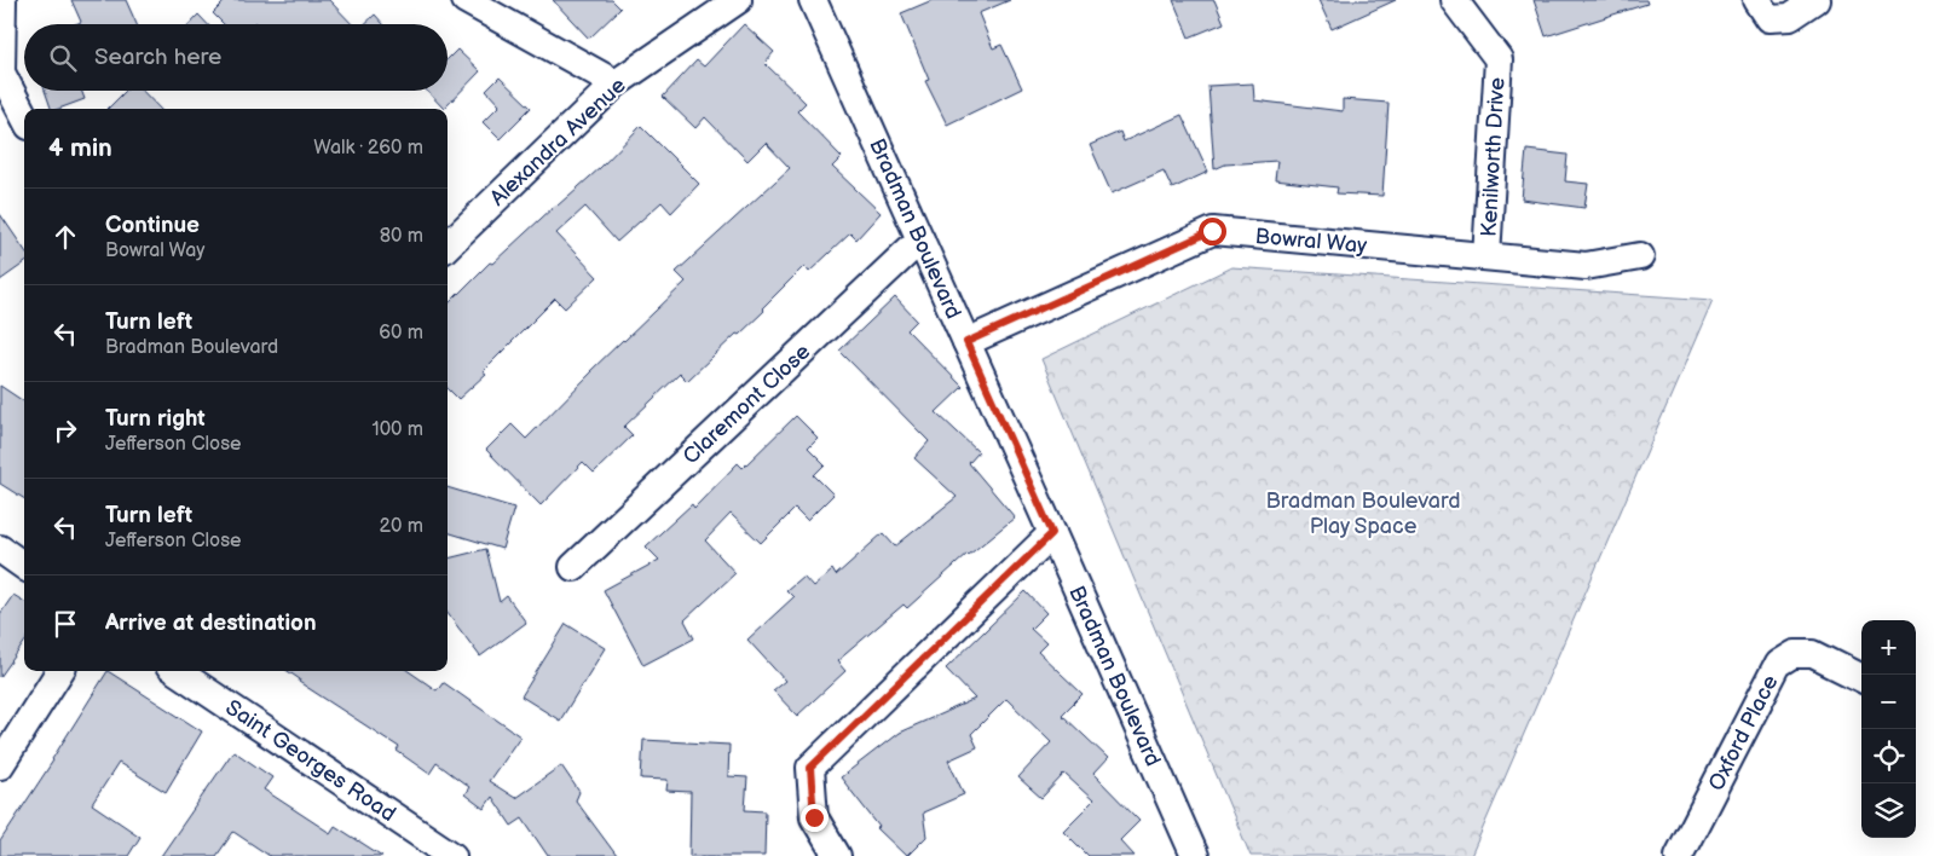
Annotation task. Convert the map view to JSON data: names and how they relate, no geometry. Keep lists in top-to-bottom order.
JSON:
{
  "streets": {
    "street": [
      "Alexandra Avenue",
      "Kenilworth Drive",
      "Bradman Boulevard",
      "Bowral Way",
      "Claremont Close",
      "Oxford Place",
      "Saint Georges Road"
    ]
  },
  "crossings": [
    ["Kenilworth Drive", "Bowral Way"],
    ["Bradman Boulevard", "Bowral Way"],
    ["Bradman Boulevard", "Claremont Close"]
  ],
  "parks": ["Bradman Boulevard Play Space"],
  "page": {
    "search": "Search here",
    "heading": ["4 min", "Walk · 260 m"],
    "list": [
      ["Continue", "Bowral Way", "80 m"],
      ["Turn left", "Bradman Boulevard", "60 m"],
      ["Turn right", "Jefferson Close", "100 m"],
      ["Turn left", "Jefferson Close", "20 m"],
      "Arrive at destination"
    ],
    "map_buttons": ["+", "−"]
  }
}
